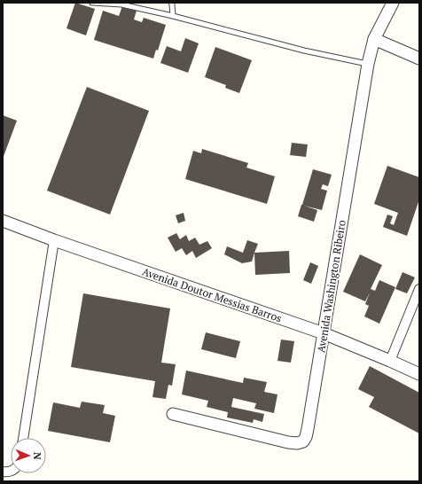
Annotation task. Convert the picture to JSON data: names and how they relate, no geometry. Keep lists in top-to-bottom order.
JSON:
{
  "streets": {
    "street": ["Avenida Washington Ribeiro", "Avenida Doutor Messias Barros"]
  },
  "crossings": [
    ["Avenida Washington Ribeiro", "Avenida Doutor Messias Barros"]
  ],
  "north": "right"
}
